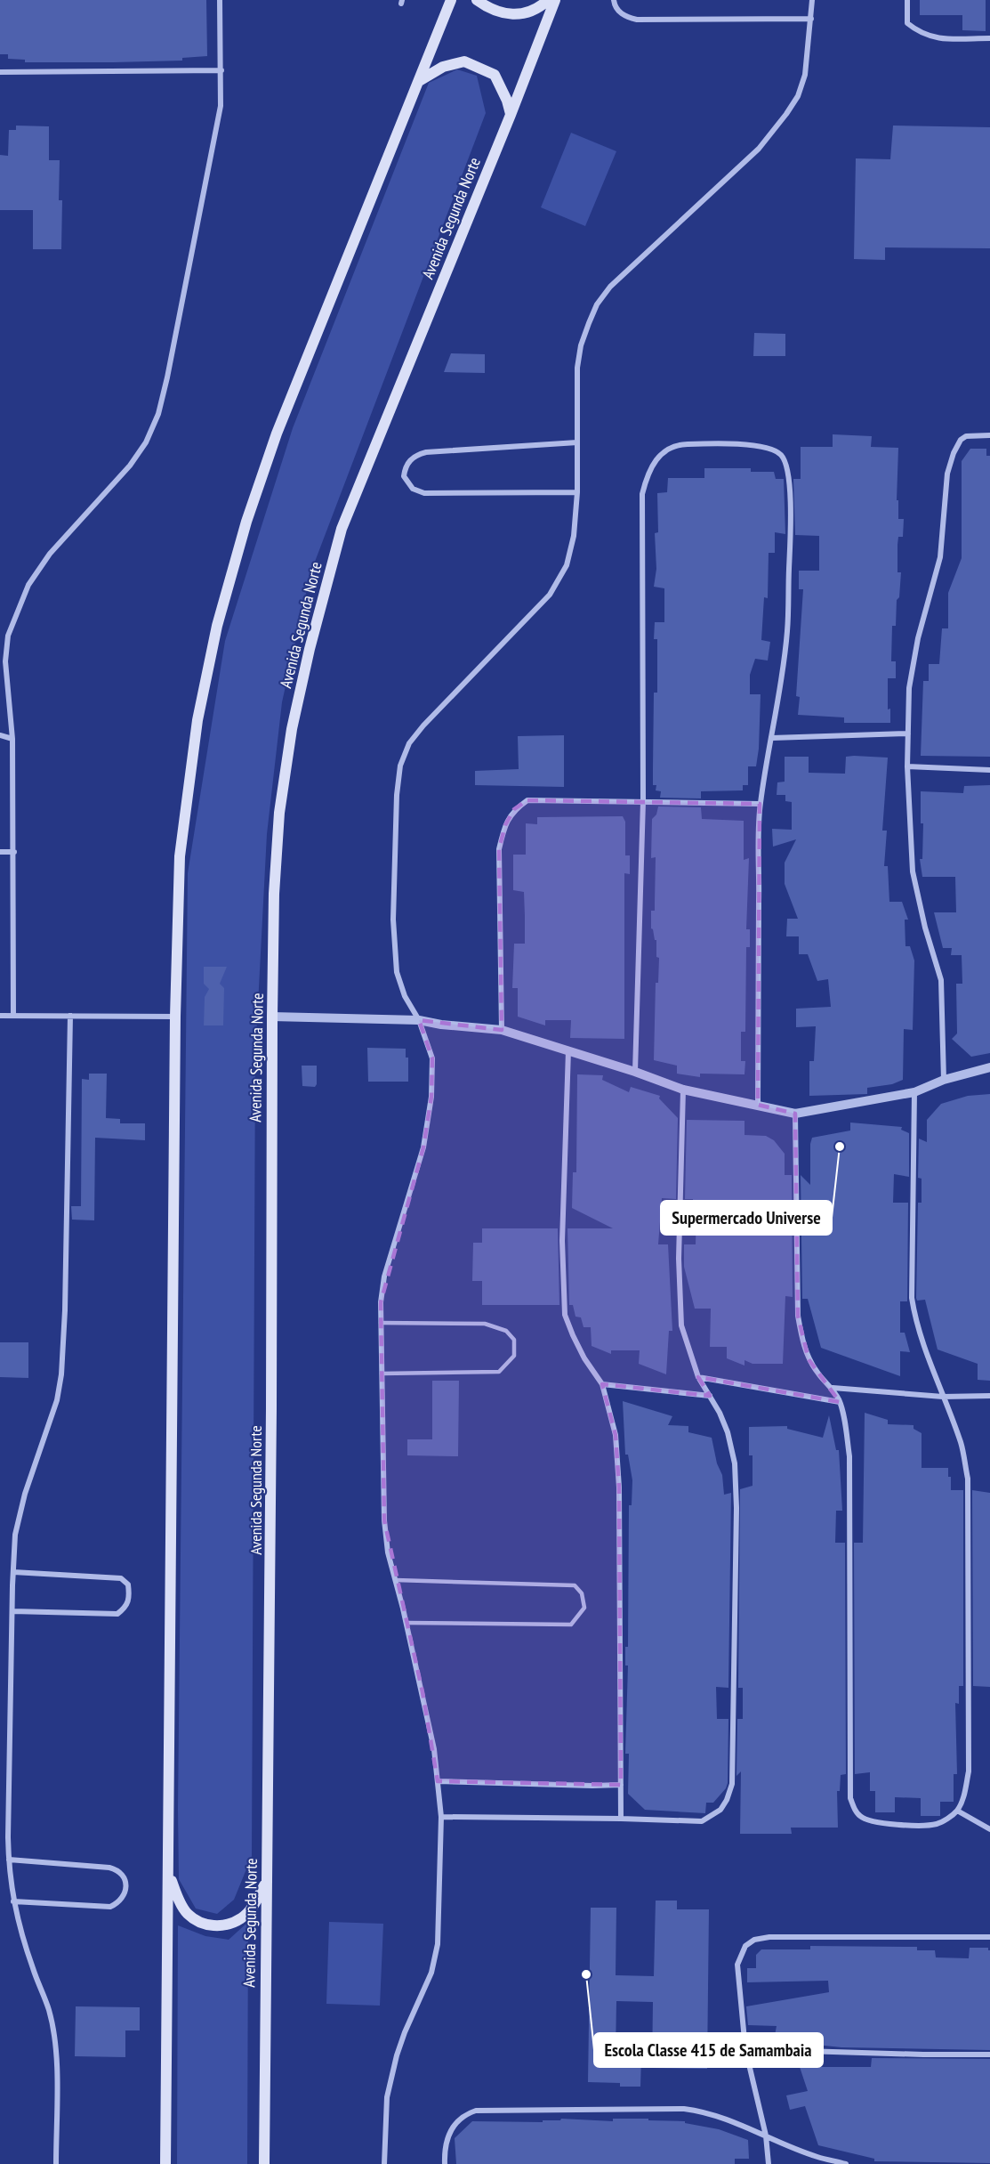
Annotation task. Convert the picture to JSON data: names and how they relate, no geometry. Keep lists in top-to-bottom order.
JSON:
{
  "streets": {
    "main road": ["Avenida Segunda Norte"]
  },
  "places": ["Supermercado Universe", "Escola Classe 415 de Samambaia"]
}
